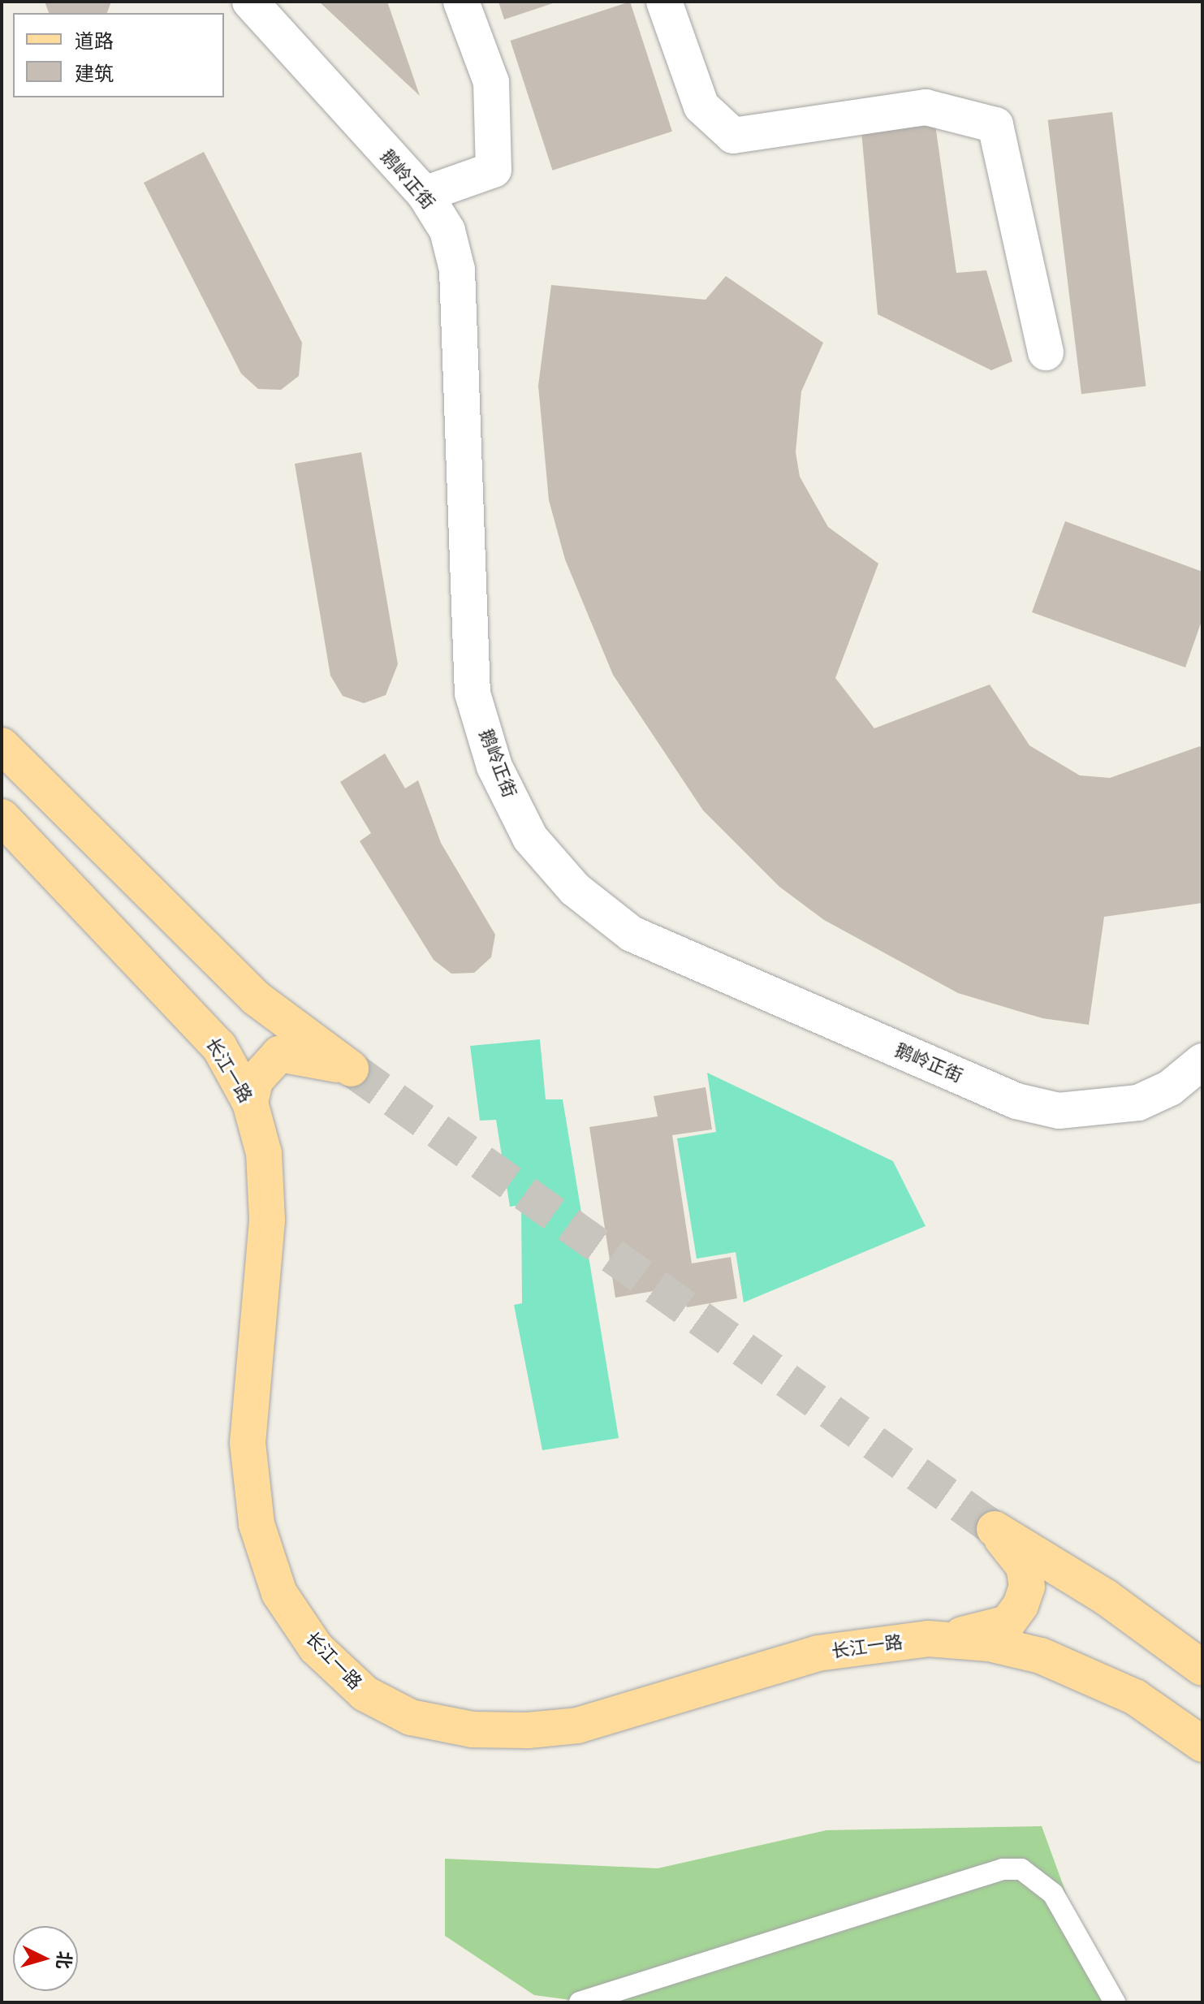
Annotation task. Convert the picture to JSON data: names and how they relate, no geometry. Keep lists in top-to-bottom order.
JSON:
{
  "streets": {
    "main road": ["长江一路"],
    "street": ["鹅岭正街"]
  },
  "legend": ["道路", "建筑"],
  "north": "right"
}
